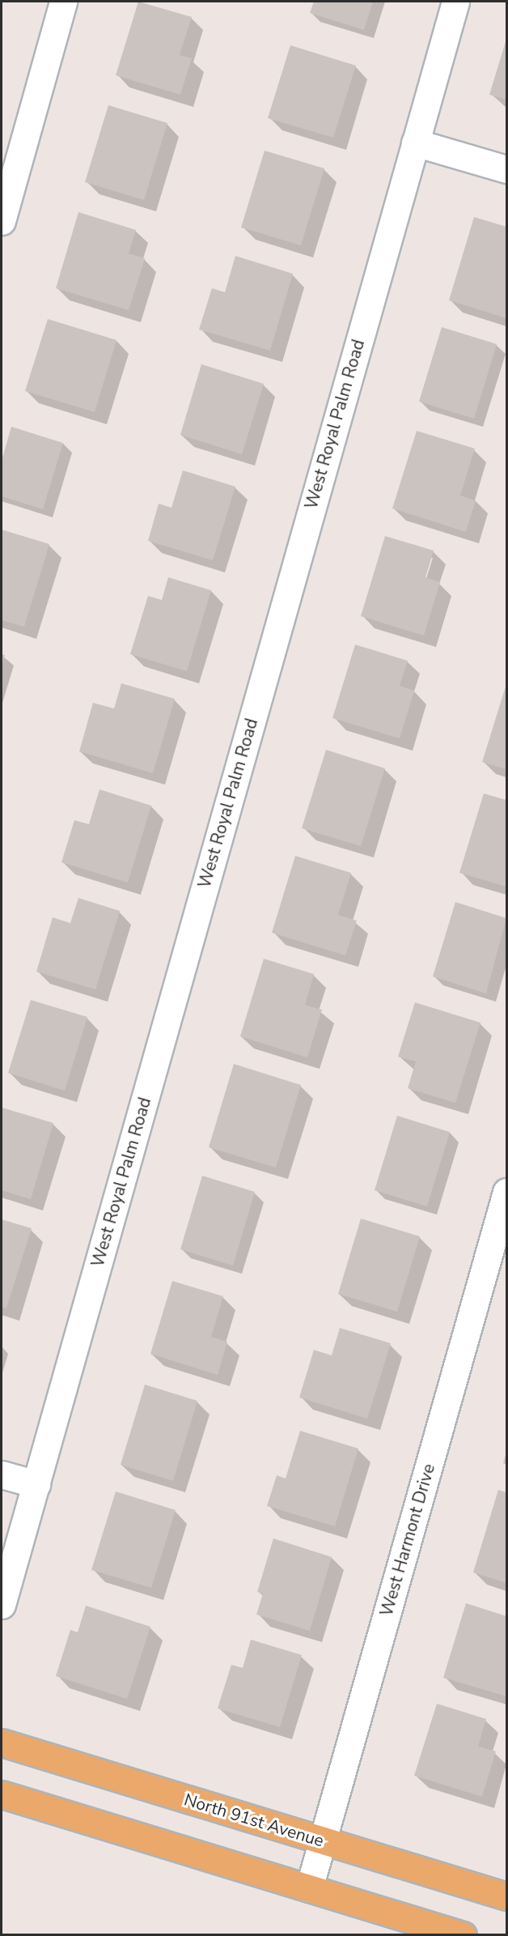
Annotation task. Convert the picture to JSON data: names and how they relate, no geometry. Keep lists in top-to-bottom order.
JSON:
{
  "streets": {
    "main road": ["North 91st Avenue"],
    "street": ["West Royal Palm Road", "West Harmont Drive"]
  },
  "crossings": [
    ["West Harmont Drive", "North 91st Avenue"]
  ]
}
